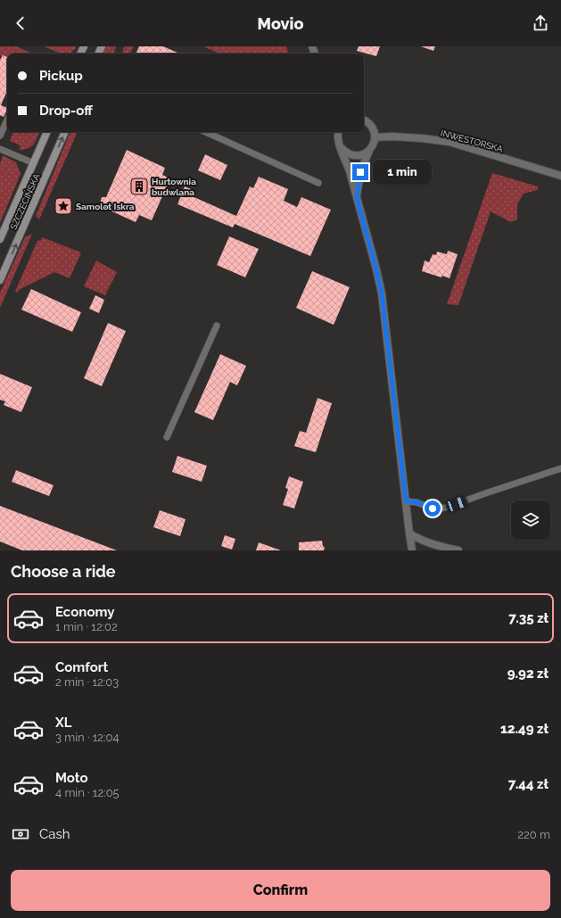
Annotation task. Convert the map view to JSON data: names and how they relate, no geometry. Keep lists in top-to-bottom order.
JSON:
{
  "streets": {
    "main road": ["SZCZECIŃSKA"],
    "street": ["INWESTORSKA"]
  },
  "places": {
    "building": ["Hurtownia budwlana"],
    "place": ["Samolot Iskra"]
  },
  "page": {
    "header": "Movio",
    "banner": ["Pickup", "Drop-off"],
    "bubble": "1 min",
    "heading": "Choose a ride",
    "list": [
      {
        "name": "Economy",
        "note": "1 min · 12:02",
        "value": "7.35 zł"
      },
      {
        "name": "Comfort",
        "note": "2 min · 12:03",
        "value": "9.92 zł"
      },
      {
        "name": "XL",
        "note": "3 min · 12:04",
        "value": "12.49 zł"
      },
      {
        "name": "Moto",
        "note": "4 min · 12:05",
        "value": "7.44 zł"
      }
    ],
    "pay": ["Cash", "220 m"],
    "buttons": "Confirm"
  }
}
